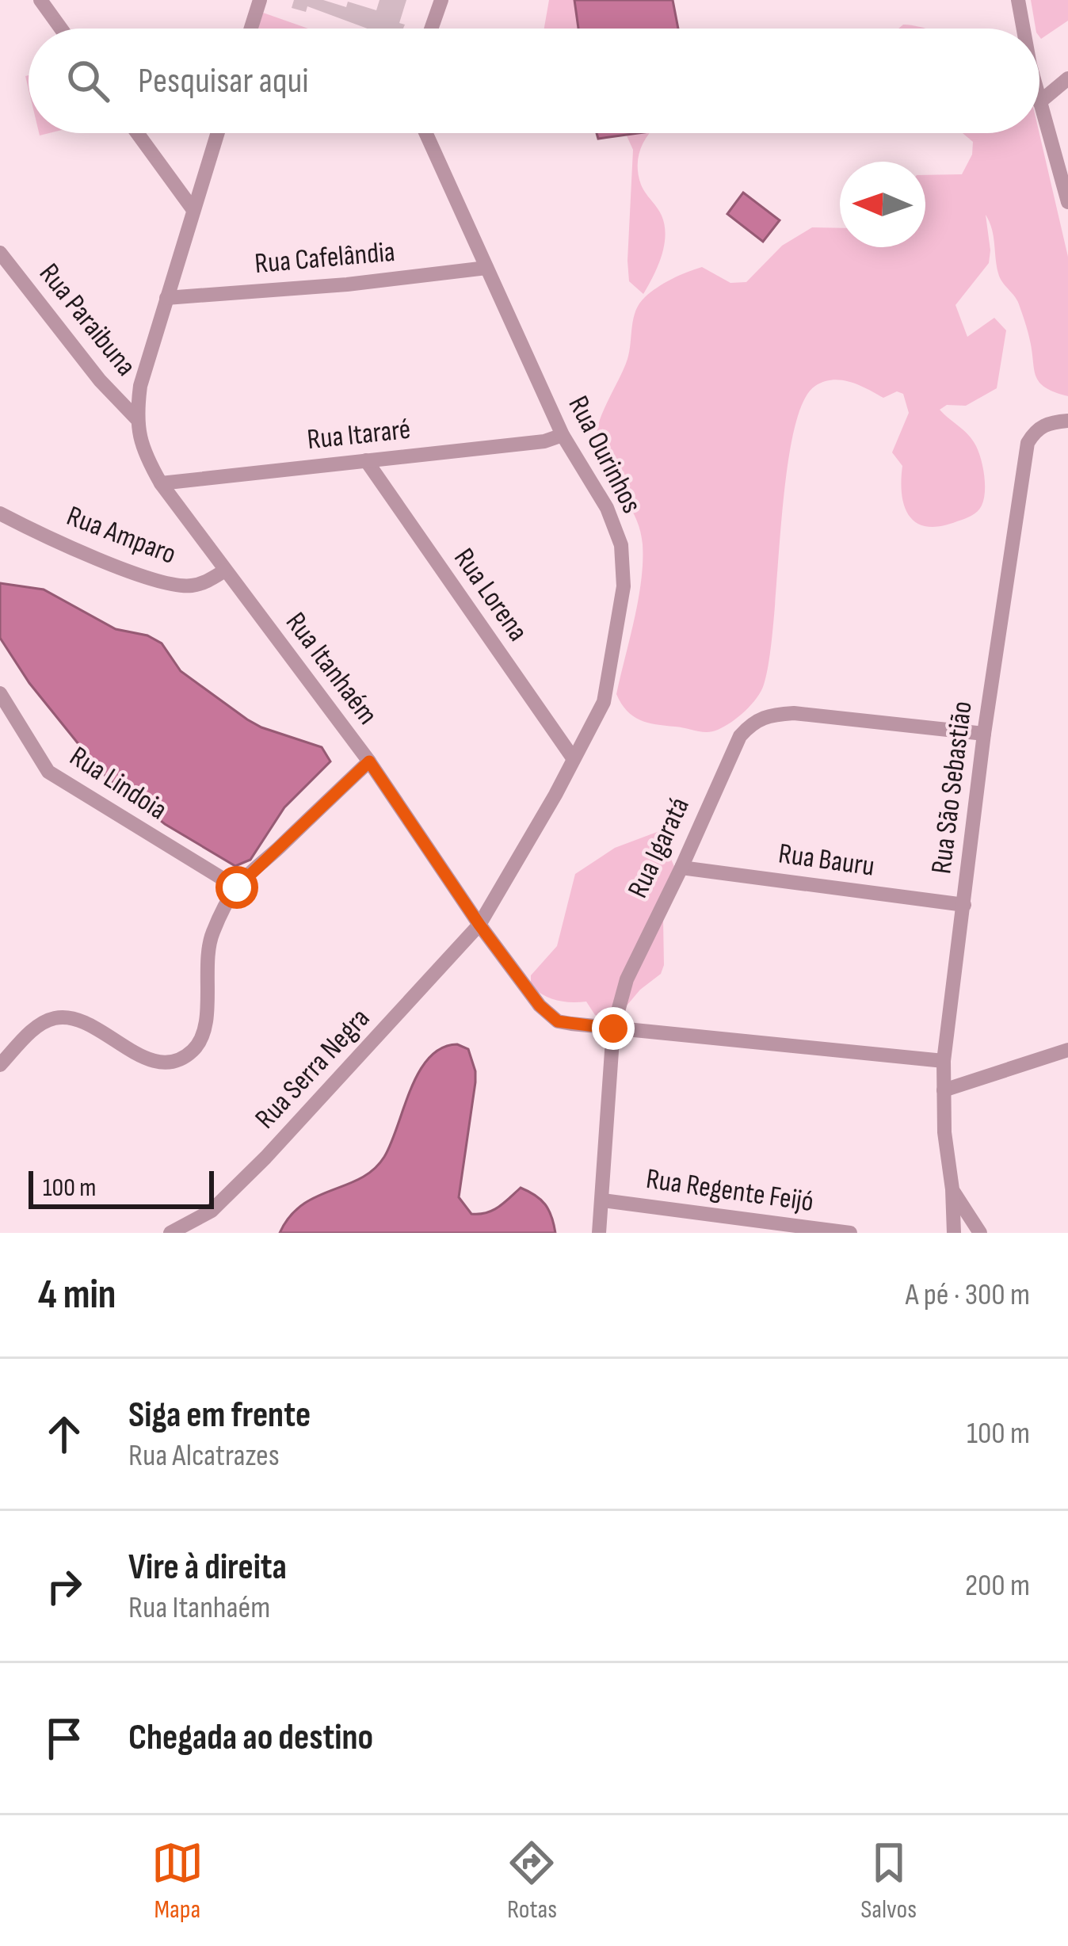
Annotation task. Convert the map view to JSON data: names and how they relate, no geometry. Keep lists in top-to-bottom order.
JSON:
{
  "streets": {
    "street": [
      "Rua Cafelândia",
      "Rua Paraibuna",
      "Rua Itararé",
      "Rua Ourinhos",
      "Rua Amparo",
      "Rua Lorena",
      "Rua Itanhaém",
      "Rua Lindoia",
      "Rua São Sebastião",
      "Rua Igaratá",
      "Rua Bauru",
      "Rua Serra Negra",
      "Rua Regente Feijó"
    ]
  },
  "crossings": [
    ["Rua Cafelândia", "Rua Ourinhos"],
    ["Rua Cafelândia", "Rua Itanhaém"],
    ["Rua Paraibuna", "Rua Itanhaém"],
    ["Rua Itararé", "Rua Ourinhos"],
    ["Rua Itararé", "Rua Lorena"],
    ["Rua Itararé", "Rua Itanhaém"],
    ["Rua Ourinhos", "Rua Lorena"],
    ["Rua Ourinhos", "Rua Itanhaém"],
    ["Rua Ourinhos", "Rua Serra Negra"],
    ["Rua Amparo", "Rua Itanhaém"],
    ["Rua Itanhaém", "Rua São Sebastião"],
    ["Rua Itanhaém", "Rua Igaratá"],
    ["Rua Itanhaém", "Rua Serra Negra"],
    ["Rua São Sebastião", "Rua Igaratá"],
    ["Rua São Sebastião", "Rua Bauru"],
    ["Rua Igaratá", "Rua Bauru"],
    ["Rua Igaratá", "Rua Regente Feijó"]
  ],
  "scale_bar": "100 m",
  "north": "left",
  "page": {
    "search": "Pesquisar aqui",
    "scale": "100 m",
    "heading": ["4 min", "A pé · 300 m"],
    "list": [
      ["Siga em frente", "Rua Alcatrazes", "100 m"],
      ["Vire à direita", "Rua Itanhaém", "200 m"],
      "Chegada ao destino"
    ],
    "nav": ["Mapa", "Rotas", "Salvos"]
  }
}
